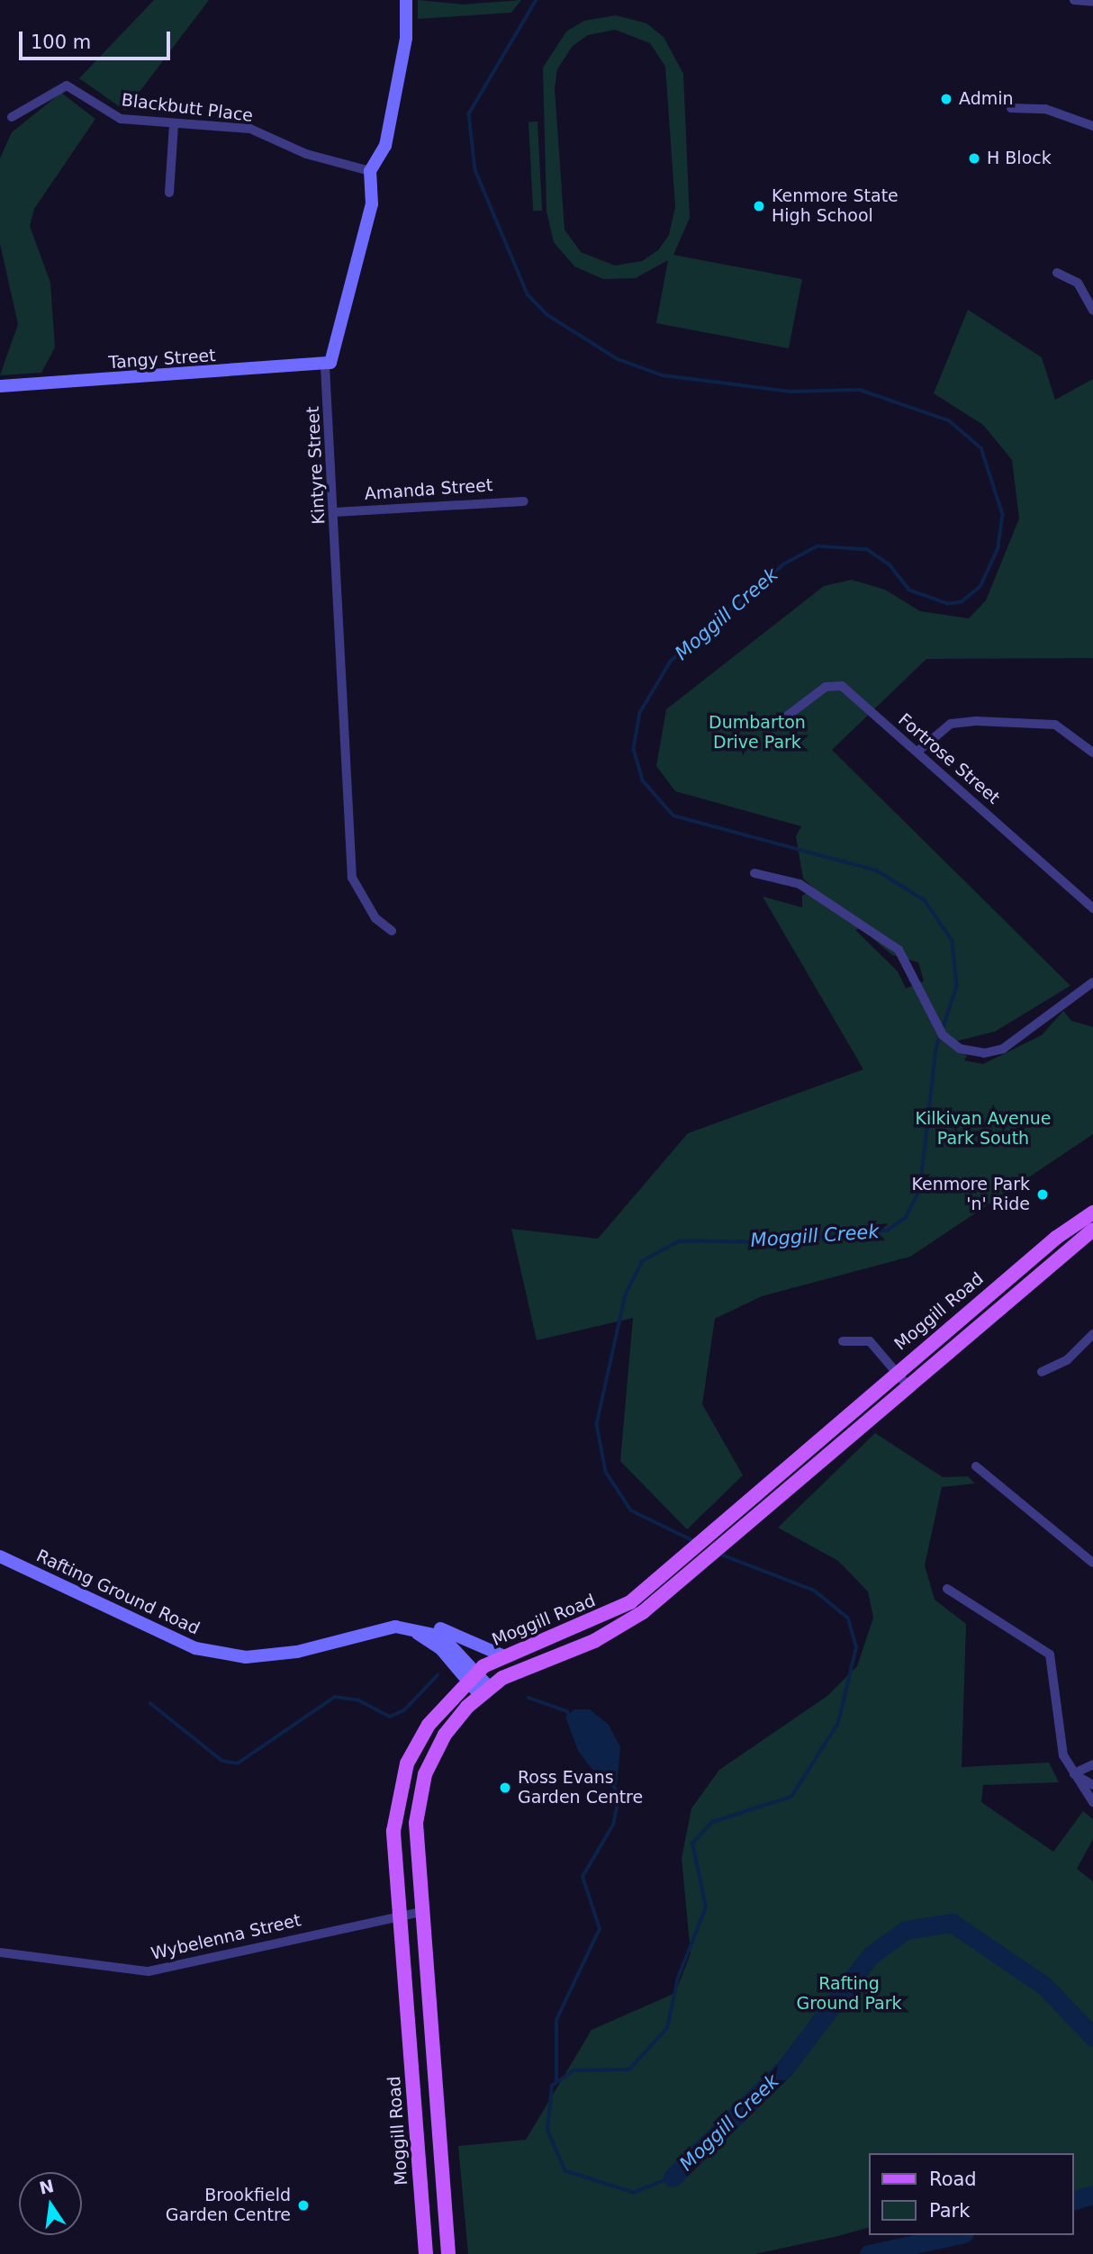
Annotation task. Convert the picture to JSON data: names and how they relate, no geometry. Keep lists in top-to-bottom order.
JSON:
{
  "streets": {
    "main road": ["Moggill Road"],
    "street": [
      "Blackbutt Place",
      "Tangy Street",
      "Kintyre Street",
      "Amanda Street",
      "Fortrose Street",
      "Rafting Ground Road",
      "Wybelenna Street"
    ]
  },
  "crossings": [
    ["Tangy Street", "Kintyre Street"],
    ["Kintyre Street", "Amanda Street"],
    ["Moggill Road", "Rafting Ground Road"],
    ["Moggill Road", "Wybelenna Street"]
  ],
  "water": ["Moggill Creek"],
  "parks": ["Dumbarton Drive Park", "Kilkivan Avenue Park South", "Rafting Ground Park"],
  "places": [
    "Admin",
    "H Block",
    "Kenmore State High School",
    "Kenmore Park 'n' Ride",
    "Ross Evans Garden Centre",
    "Brookfield Garden Centre"
  ],
  "legend": ["Road", "Park"],
  "scale_bar": "100 m",
  "north": "top"
}
